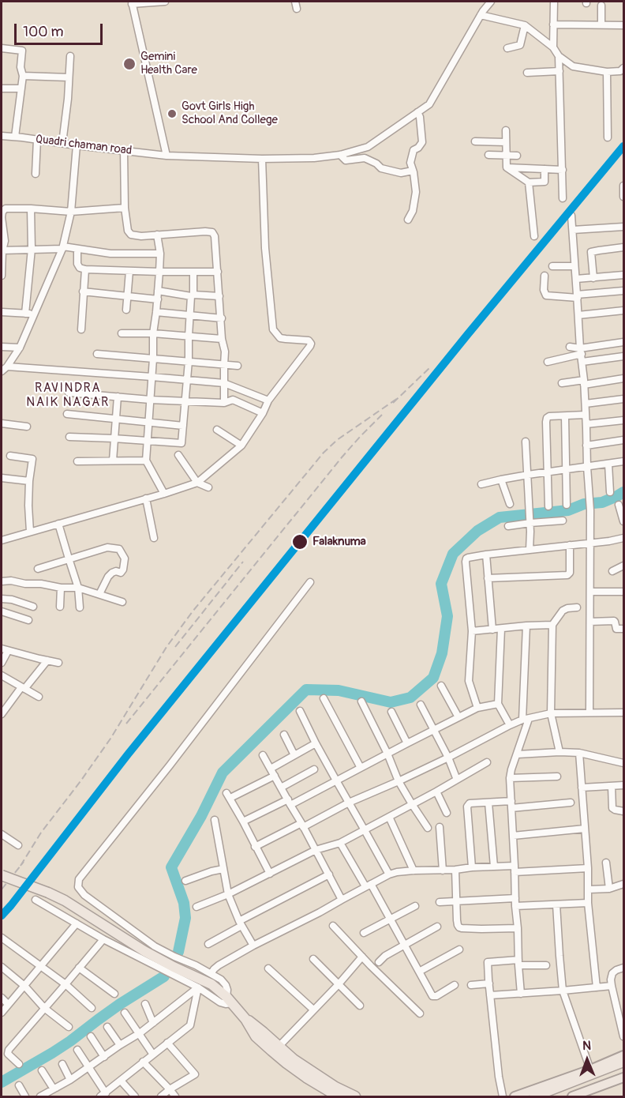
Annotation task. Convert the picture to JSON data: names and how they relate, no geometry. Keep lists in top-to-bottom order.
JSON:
{
  "streets": {
    "street": ["Quadri chaman road"]
  },
  "districts": ["RAVINDRA NAIK NAGAR"],
  "places": ["Gemini Health Care", "Govt Girls High School And College", "Falaknuma"],
  "scale_bar": "100 m",
  "north": "top"
}
